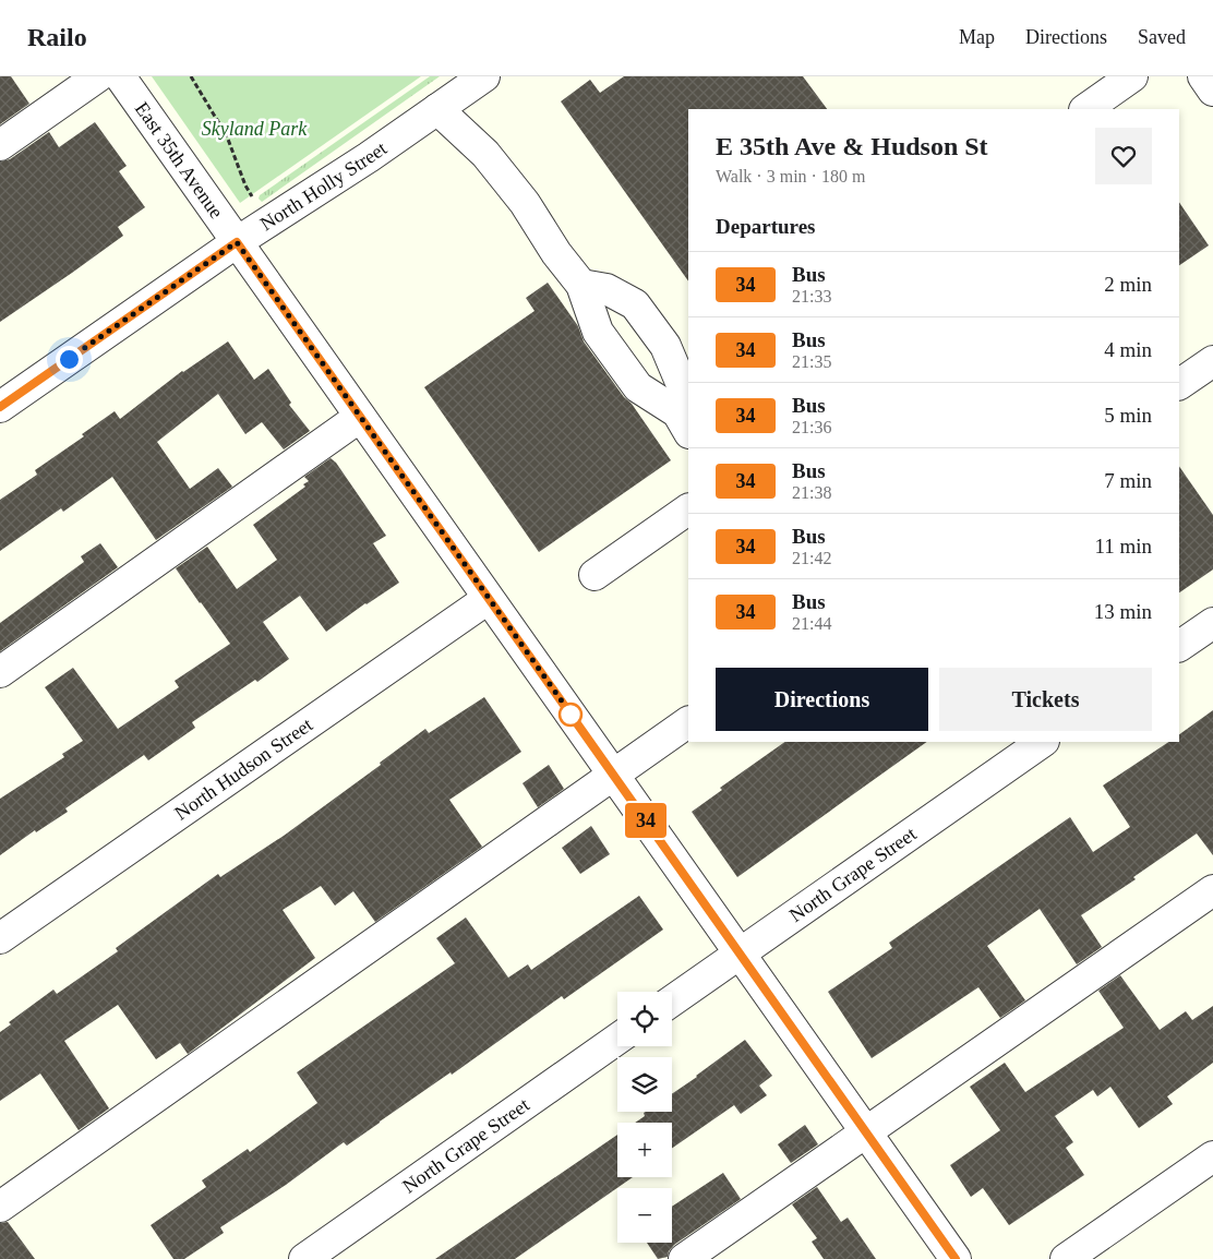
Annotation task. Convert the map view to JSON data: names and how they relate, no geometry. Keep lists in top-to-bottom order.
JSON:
{
  "streets": {
    "street": [
      "East 35th Avenue",
      "North Holly Street",
      "North Hudson Street",
      "North Grape Street"
    ]
  },
  "crossings": [
    ["East 35th Avenue", "North Holly Street"],
    ["East 35th Avenue", "North Hudson Street"],
    ["East 35th Avenue", "North Grape Street"]
  ],
  "parks": ["Skyland Park"],
  "lines": ["bus line 34"],
  "page": {
    "header": "Railo",
    "nav": ["Map", "Directions", "Saved"],
    "on_map": "34",
    "heading": [
      ["E 35th Ave & Hudson St", "Walk · 3 min · 180 m"],
      "Departures"
    ],
    "list": [
      {
        "mark": "34",
        "name": "Bus",
        "note": "21:33",
        "value": "2 min"
      },
      {
        "mark": "34",
        "name": "Bus",
        "note": "21:35",
        "value": "4 min"
      },
      {
        "mark": "34",
        "name": "Bus",
        "note": "21:36",
        "value": "5 min"
      },
      {
        "mark": "34",
        "name": "Bus",
        "note": "21:38",
        "value": "7 min"
      },
      {
        "mark": "34",
        "name": "Bus",
        "note": "21:42",
        "value": "11 min"
      },
      {
        "mark": "34",
        "name": "Bus",
        "note": "21:44",
        "value": "13 min"
      }
    ],
    "buttons": ["Directions", "Tickets"],
    "map_buttons": ["+", "−"]
  }
}
